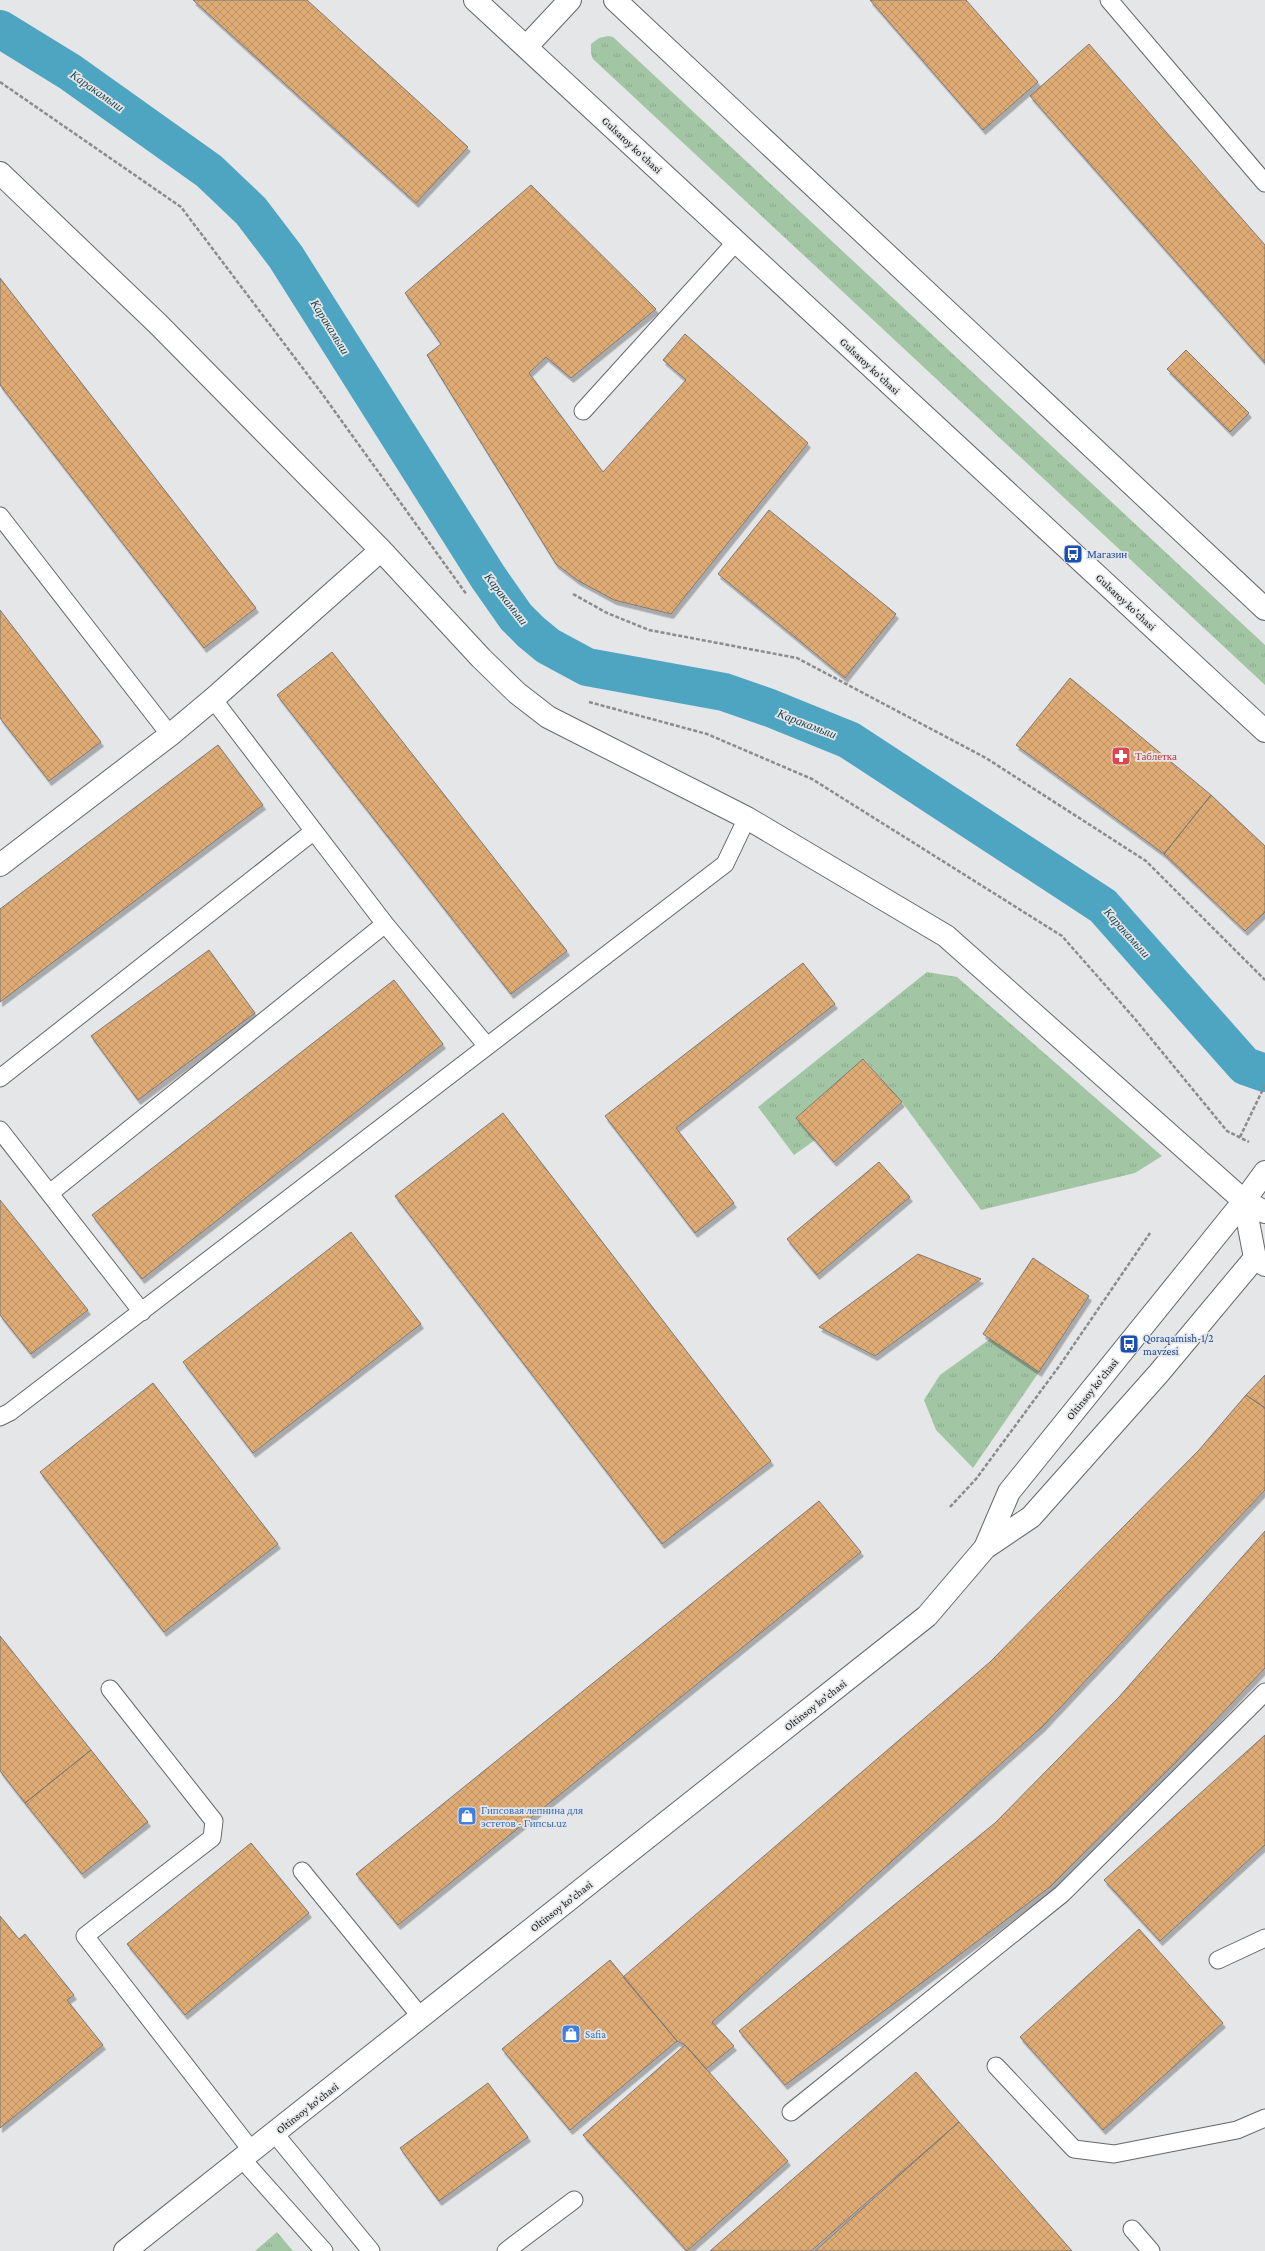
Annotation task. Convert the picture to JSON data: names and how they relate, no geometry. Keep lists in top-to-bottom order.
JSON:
{
  "streets": {
    "street": ["Gulsaroy ko'chasi", "Oltinsoy ko'chasi"]
  },
  "water": ["Каракамыш"],
  "places": {
    "bus stop": ["Магазин", "Qoraqamish-1/2 mavzesi"],
    "pharmacy": ["Таблетка"],
    "shop": ["Гипсовая лепнина для эстетов - Гипсы.uz", "Safia"]
  }
}
